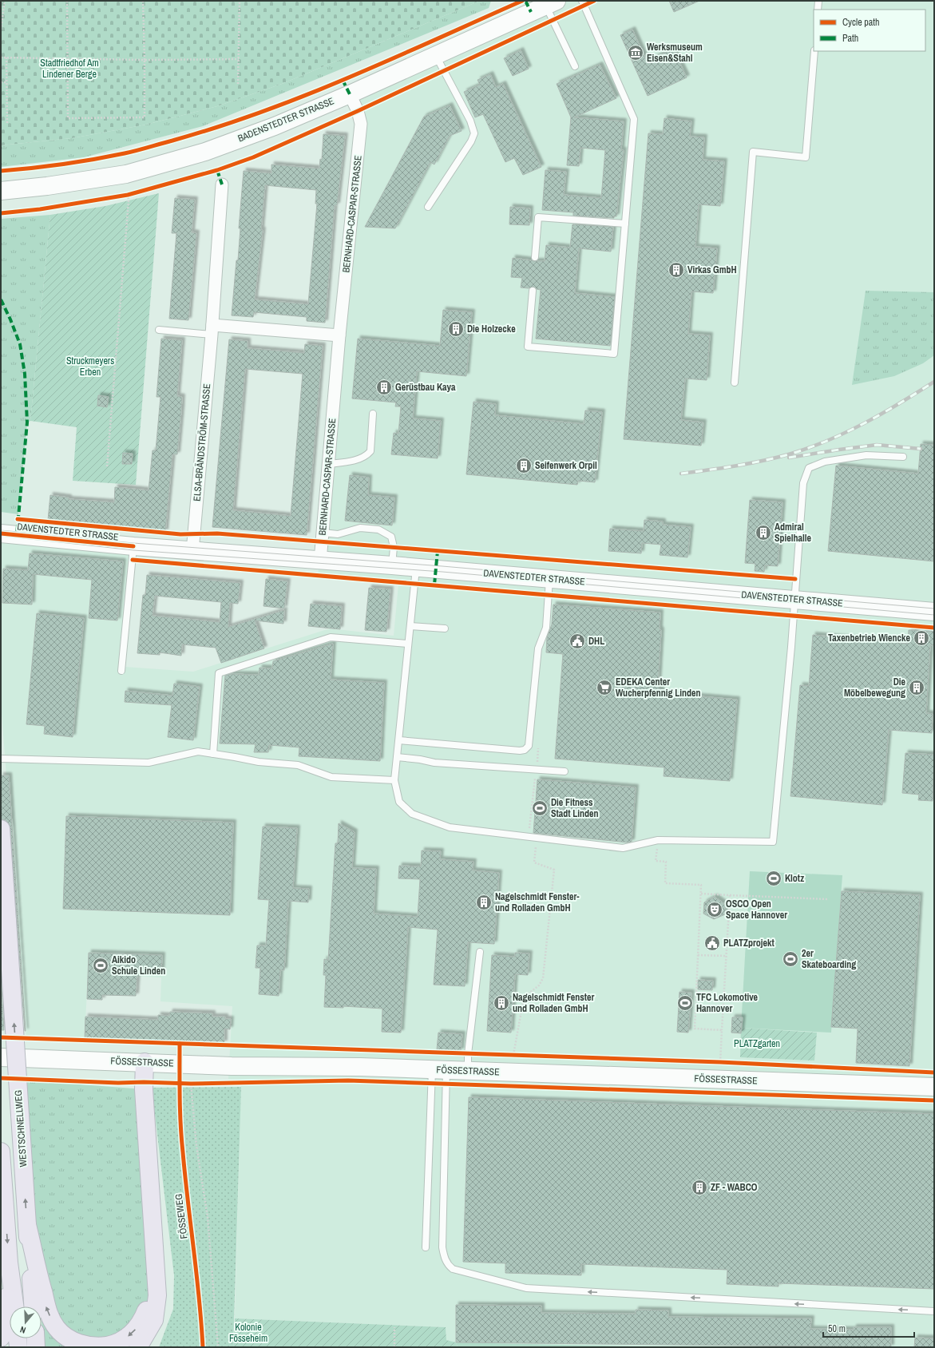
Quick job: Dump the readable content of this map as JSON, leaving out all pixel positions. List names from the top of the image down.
{
  "streets": {
    "highway": ["WESTSCHNELLWEG"],
    "street": [
      "BADENSTEDTER STRASSE",
      "BERNHARD-CASPAR-STRASSE",
      "ELSA-BRÄNDSTRÖM-STRASSE",
      "DAVENSTEDTER STRASSE",
      "FÖSSESTRASSE"
    ],
    "cycle path": ["FÖSSEWEG"]
  },
  "crossings": [
    ["BADENSTEDTER STRASSE", "BERNHARD-CASPAR-STRASSE"],
    ["BERNHARD-CASPAR-STRASSE", "DAVENSTEDTER STRASSE"],
    ["ELSA-BRÄNDSTRÖM-STRASSE", "DAVENSTEDTER STRASSE"]
  ],
  "parks": [
    "Stadtfriedhof Am Lindener Berge",
    "Struckmeyers Erben",
    "PLATZgarten",
    "Kolonie Fösseheim"
  ],
  "places": {
    "museum": ["Werksmuseum Eisen&Stahl"],
    "building": [
      "Virkas GmbH",
      "Die Holzecke",
      "Gerüstbau Kaya",
      "Seifenwerk Orpil",
      "Admiral Spielhalle",
      "Taxenbetrieb Wiencke",
      "Die Möbelbewegung",
      "Nagelschmidt Fenster- und Rolladen GmbH",
      "Nagelschmidt Fenster und Rolladen GmbH",
      "ZF - WABCO"
    ],
    "public building": ["DHL", "PLATZprojekt"],
    "supermarket": ["EDEKA Center Wucherpfennig Linden"],
    "sports": [
      "Die Fitness Stadt Linden",
      "Klotz",
      "2er Skateboarding",
      "Aikido Schule Linden",
      "TFC Lokomotive Hannover"
    ],
    "theatre": ["OSCO Open Space Hannover"]
  },
  "legend": ["Cycle path", "Path"],
  "scale_bar": "50 m",
  "north": "bottom"
}
